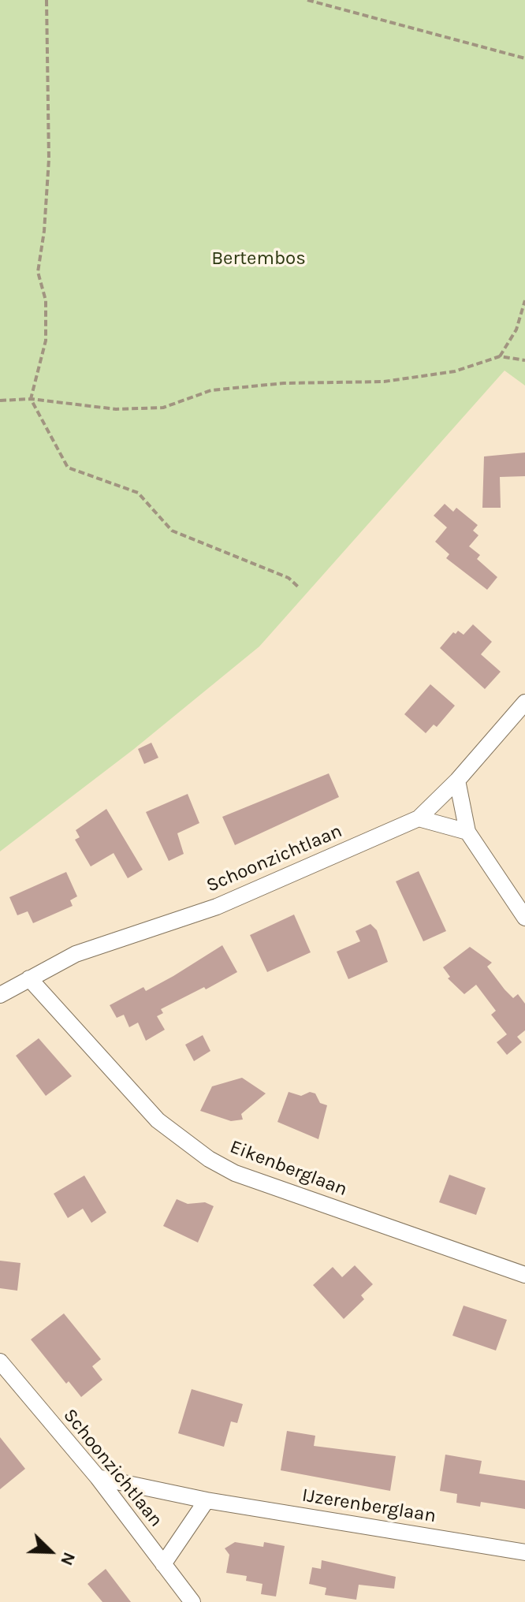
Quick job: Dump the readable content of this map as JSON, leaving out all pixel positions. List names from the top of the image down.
{
  "streets": {
    "street": ["Schoonzichtlaan", "Eikenberglaan", "IJzerenberglaan"]
  },
  "crossings": [
    ["Schoonzichtlaan", "Eikenberglaan"],
    ["Schoonzichtlaan", "IJzerenberglaan"]
  ],
  "parks": ["Bertembos"],
  "north": "bottom right"
}
